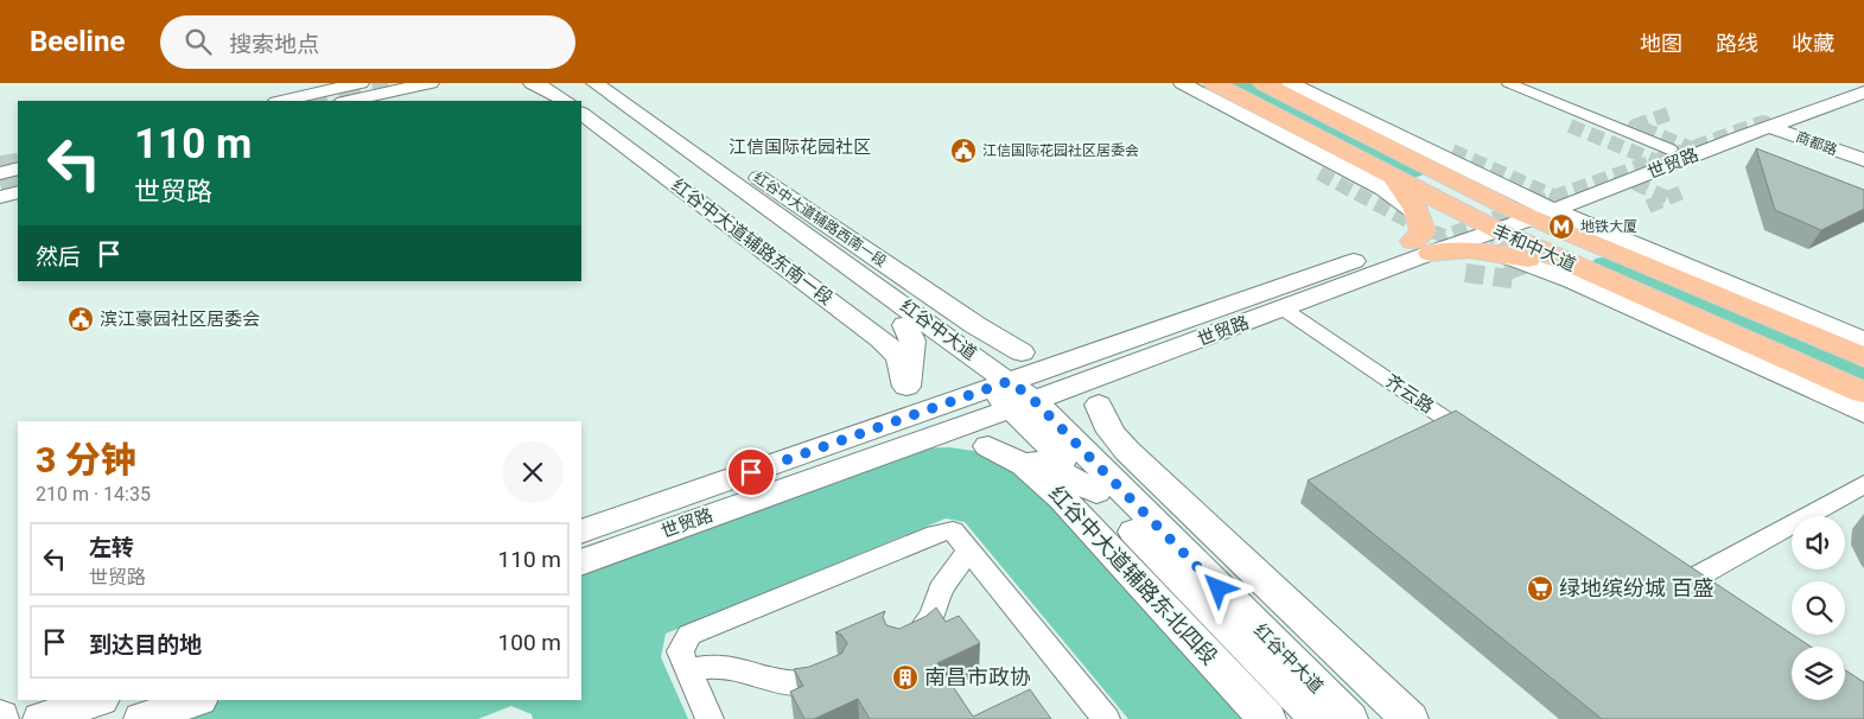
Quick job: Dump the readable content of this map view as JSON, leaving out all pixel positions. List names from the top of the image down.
{
  "streets": {
    "main road": [
      "商都路",
      "世贸路",
      "红谷中大道辅路西南一段",
      "红谷中大道辅路东南一段",
      "丰和中大道",
      "红谷中大道",
      "红谷中大道辅路东北四段"
    ],
    "street": ["齐云路"]
  },
  "crossings": [
    ["商都路", "世贸路"],
    ["世贸路", "丰和中大道"],
    ["世贸路", "红谷中大道"],
    ["世贸路", "齐云路"],
    ["红谷中大道辅路西南一段", "红谷中大道辅路东南一段"],
    ["红谷中大道辅路西南一段", "红谷中大道"],
    ["红谷中大道辅路东南一段", "红谷中大道"]
  ],
  "districts": ["江信国际花园社区"],
  "places": {
    "public building": ["江信国际花园社区居委会", "滨江豪园社区居委会"],
    "metro station": ["地铁大厦"],
    "supermarket": ["绿地缤纷城 百盛"],
    "building": ["南昌市政协"]
  },
  "page": {
    "header": "Beeline",
    "search": "搜索地点",
    "nav": ["地图", "路线", "收藏"],
    "turn": ["110 m", "世贸路"],
    "then": "然后",
    "heading": ["3 分钟", "210 m · 14:35"],
    "list": [
      {
        "name": "左转",
        "note": "世贸路",
        "value": "110 m"
      },
      {
        "name": "到达目的地",
        "value": "100 m"
      }
    ]
  }
}
